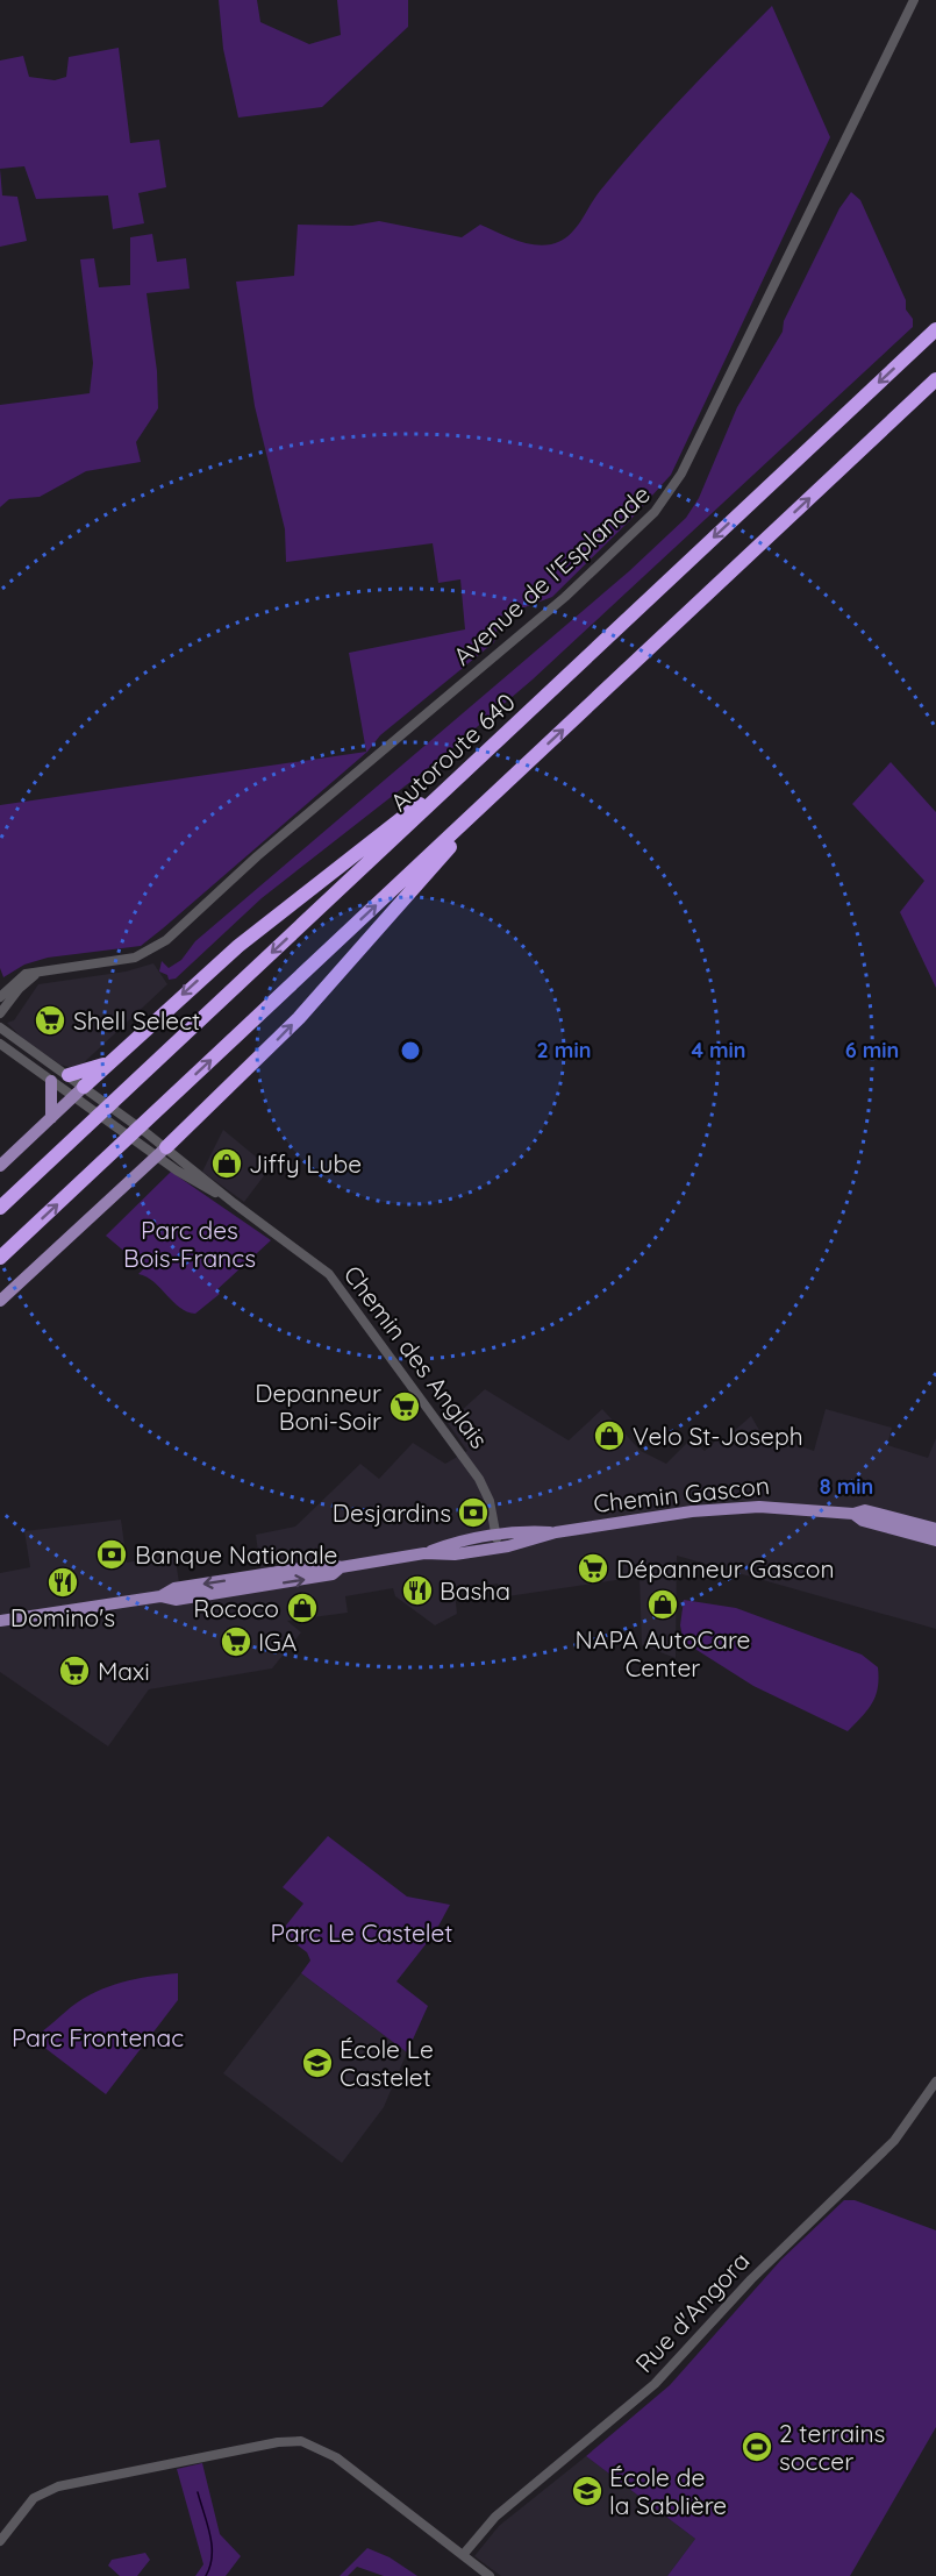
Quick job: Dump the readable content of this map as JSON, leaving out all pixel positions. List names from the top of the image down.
{
  "streets": {
    "highway": ["Autoroute 640"],
    "main road": ["Chemin Gascon"],
    "street": ["Avenue de l'Esplanade", "Chemin des Anglais", "Rue d'Angora"]
  },
  "crossings": [
    ["Chemin des Anglais", "Chemin Gascon"]
  ],
  "parks": ["Parc des Bois-Francs", "Parc Le Castelet", "Parc Frontenac"],
  "places": {
    "supermarket": [
      "Shell Select",
      "Depanneur Boni-Soir",
      "Dépanneur Gascon",
      "IGA",
      "Maxi"
    ],
    "shop": [
      "Jiffy Lube",
      "Velo St-Joseph",
      "NAPA AutoCare Center",
      "Rococo"
    ],
    "bank": ["Desjardins", "Banque Nationale"],
    "restaurant": ["Domino's", "Basha"],
    "school or university": ["École Le Castelet", "École de la Sablière"],
    "sports": ["2 terrains soccer"]
  },
  "rings": [
    "2 min",
    "4 min",
    "6 min",
    "8 min"
  ]
}
